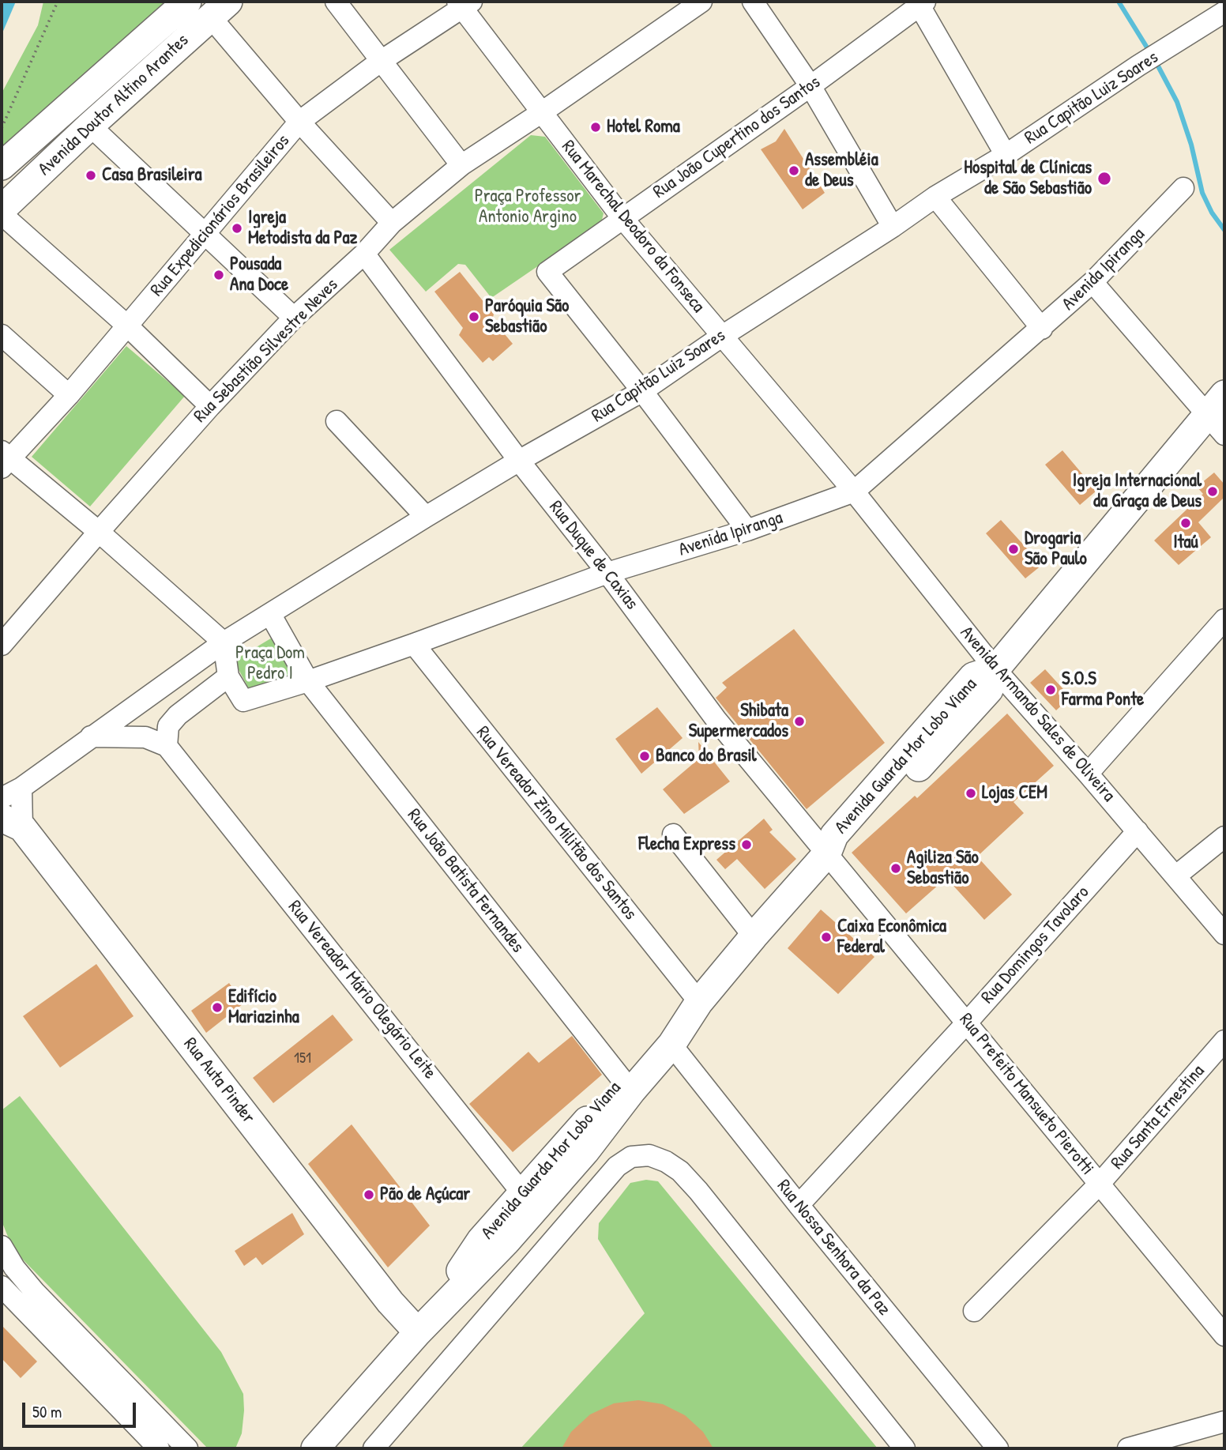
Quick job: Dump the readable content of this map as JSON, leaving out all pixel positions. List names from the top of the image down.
{
  "streets": {
    "main road": ["Avenida Doutor Altino Arantes", "Avenida Guarda Mor Lobo Viana", "Rua Auta Pinder"],
    "street": [
      "Rua Capitão Luiz Soares",
      "Rua João Cupertino dos Santos",
      "Rua Expedicionários Brasileiros",
      "Rua Marechal Deodoro da Fonseca",
      "Avenida Ipiranga",
      "Rua Sebastião Silvestre Neves",
      "Rua Duque de Caxias",
      "Avenida Armando Sales de Oliveira",
      "Rua Vereador Zino Militão dos Santos",
      "Rua João Batista Fernandes",
      "Rua Domingos Tavolaro",
      "Rua Vereador Mário Olegário Leite",
      "Rua Prefeito Mansueto Pierotti",
      "Rua Santa Ernestina",
      "Rua Nossa Senhora da Paz"
    ]
  },
  "crossings": [
    ["Rua Capitão Luiz Soares", "Rua João Cupertino dos Santos"],
    ["Rua Capitão Luiz Soares", "Rua Marechal Deodoro da Fonseca"],
    ["Rua Capitão Luiz Soares", "Avenida Ipiranga"],
    ["Rua Capitão Luiz Soares", "Rua Duque de Caxias"],
    ["Rua Capitão Luiz Soares", "Rua João Batista Fernandes"],
    ["Rua João Cupertino dos Santos", "Rua Marechal Deodoro da Fonseca"],
    ["Rua Expedicionários Brasileiros", "Rua Marechal Deodoro da Fonseca"],
    ["Rua Marechal Deodoro da Fonseca", "Avenida Ipiranga"],
    ["Rua Marechal Deodoro da Fonseca", "Rua Sebastião Silvestre Neves"],
    ["Rua Marechal Deodoro da Fonseca", "Avenida Armando Sales de Oliveira"],
    ["Avenida Ipiranga", "Rua Duque de Caxias"],
    ["Avenida Ipiranga", "Avenida Armando Sales de Oliveira"],
    ["Avenida Ipiranga", "Rua Vereador Zino Militão dos Santos"],
    ["Avenida Ipiranga", "Rua João Batista Fernandes"],
    ["Rua Sebastião Silvestre Neves", "Rua Duque de Caxias"],
    ["Rua Duque de Caxias", "Avenida Guarda Mor Lobo Viana"],
    ["Rua Duque de Caxias", "Rua Prefeito Mansueto Pierotti"],
    ["Avenida Armando Sales de Oliveira", "Avenida Guarda Mor Lobo Viana"],
    ["Avenida Armando Sales de Oliveira", "Rua Domingos Tavolaro"],
    ["Avenida Guarda Mor Lobo Viana", "Rua Vereador Zino Militão dos Santos"],
    ["Avenida Guarda Mor Lobo Viana", "Rua João Batista Fernandes"],
    ["Avenida Guarda Mor Lobo Viana", "Rua Vereador Mário Olegário Leite"],
    ["Avenida Guarda Mor Lobo Viana", "Rua Auta Pinder"],
    ["Avenida Guarda Mor Lobo Viana", "Rua Prefeito Mansueto Pierotti"],
    ["Avenida Guarda Mor Lobo Viana", "Rua Nossa Senhora da Paz"],
    ["Rua Domingos Tavolaro", "Rua Prefeito Mansueto Pierotti"],
    ["Rua Domingos Tavolaro", "Rua Nossa Senhora da Paz"],
    ["Rua Prefeito Mansueto Pierotti", "Rua Santa Ernestina"]
  ],
  "parks": ["Praça Professor Antonio Argino", "Praça Dom Pedro I"],
  "places": [
    "Hotel Roma",
    "Assembléia de Deus",
    "Casa Brasileira",
    "Hospital de Clínicas de São Sebastião",
    "Igreja Metodista da Paz",
    "Pousada Ana Doce",
    "Paróquia São Sebastião",
    "Igreja Internacional da Graça de Deus",
    "Itaú",
    "Drogaria São Paulo",
    "S.O.S Farma Ponte",
    "Shibata Supermercados",
    "Banco do Brasil",
    "Lojas CEM",
    "Flecha Express",
    "Agiliza São Sebastião",
    "Caixa Econômica Federal",
    "Edifício Mariazinha",
    "Pão de Açúcar"
  ],
  "house_numbers": ["151"],
  "scale_bar": "50 m"
}
